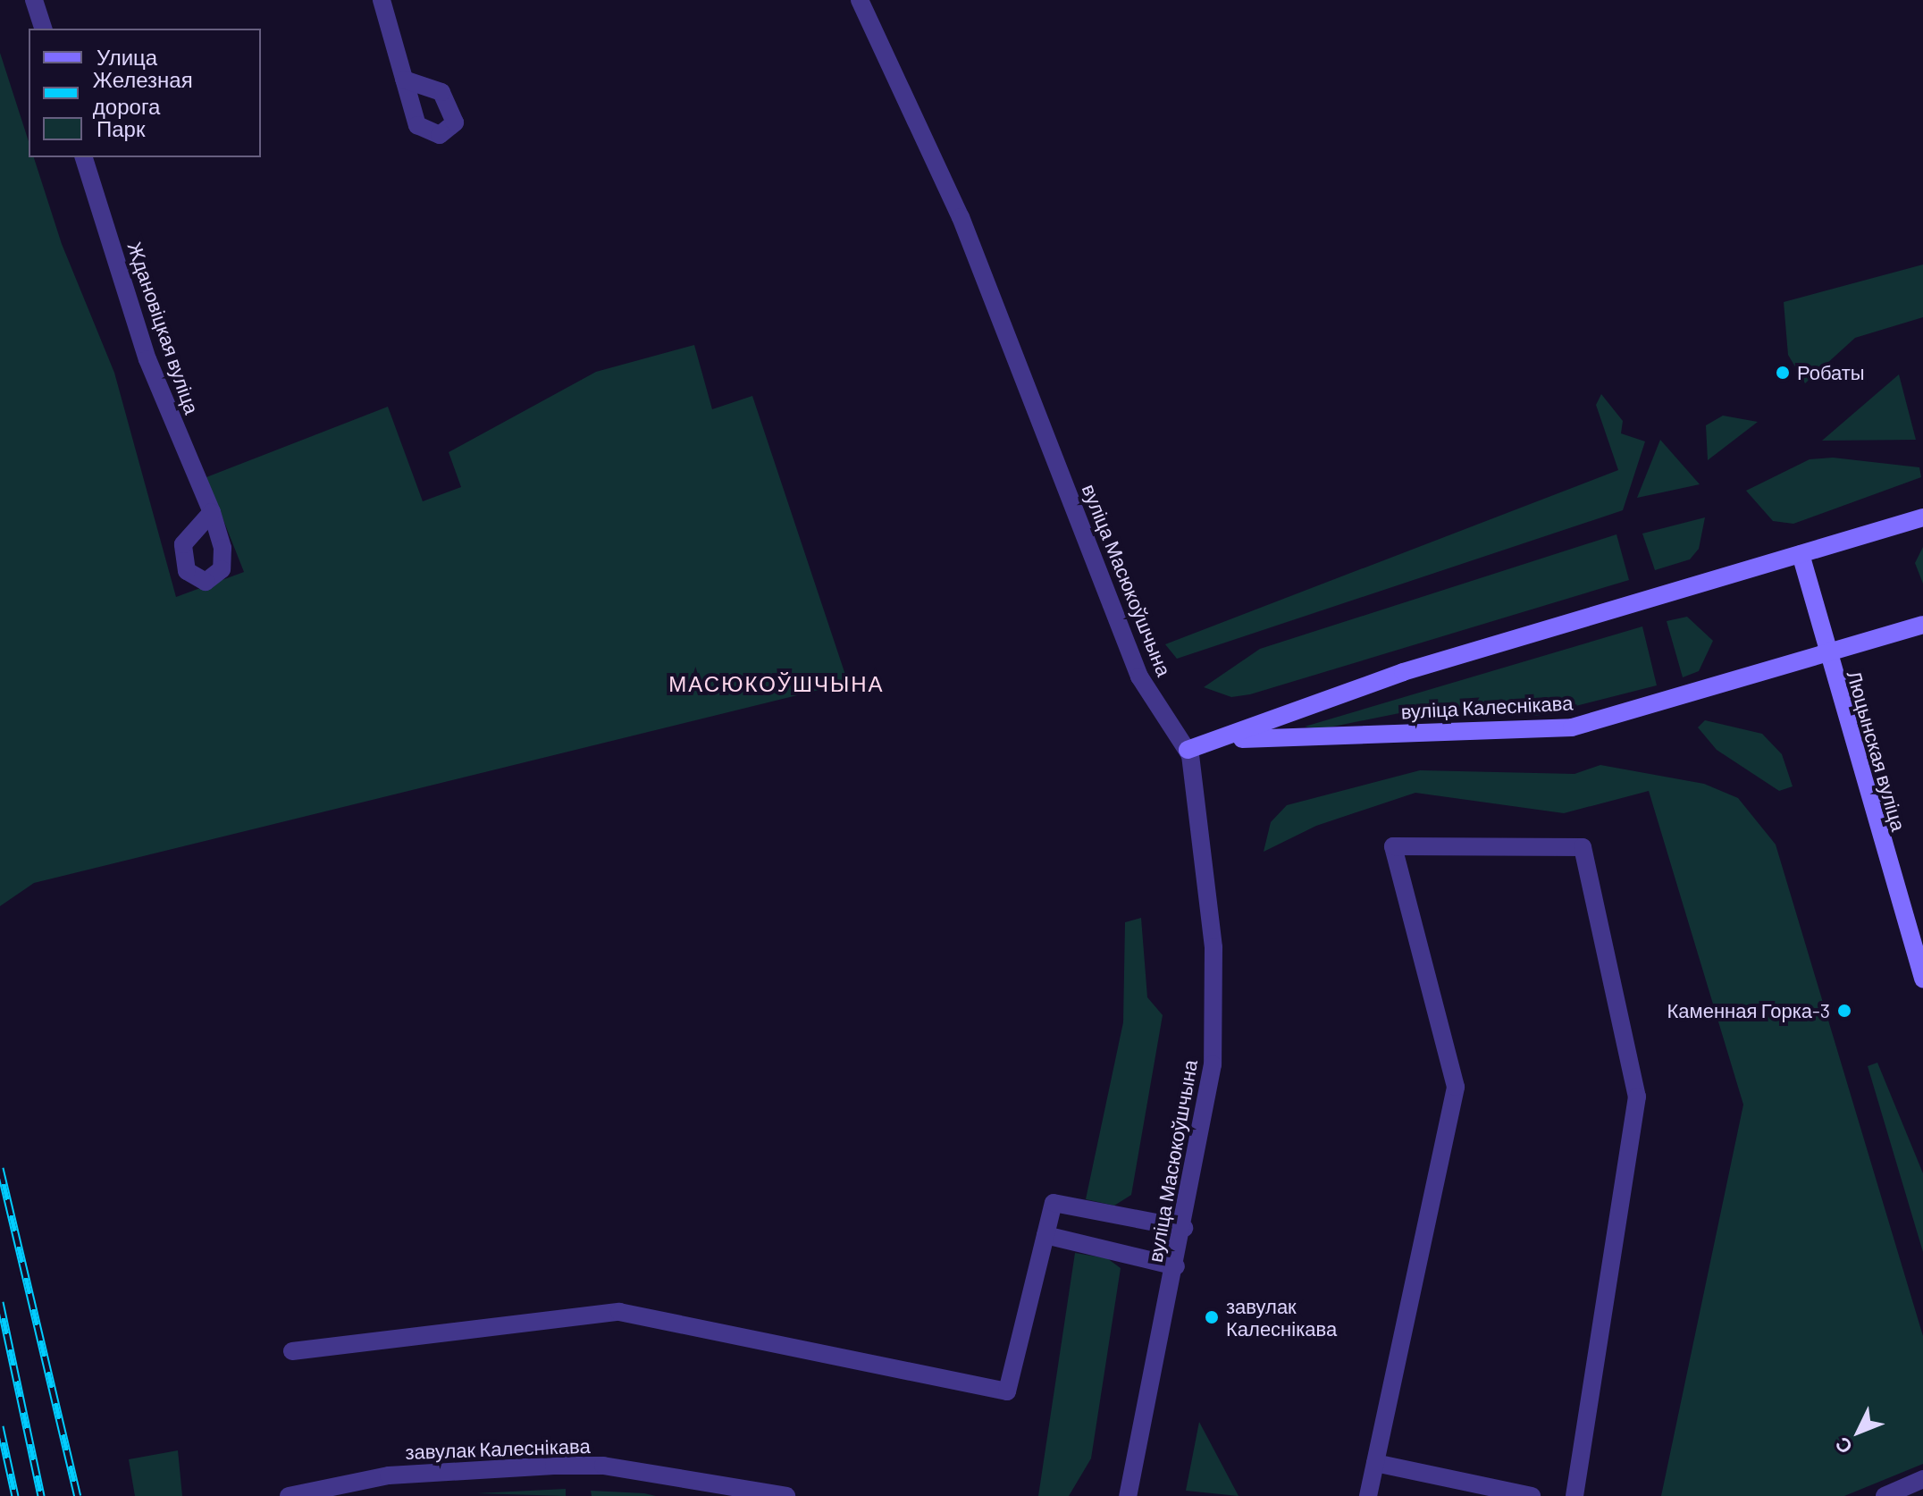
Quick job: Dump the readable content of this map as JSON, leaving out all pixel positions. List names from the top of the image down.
{
  "streets": {
    "street": [
      "Ждановіцкая вуліца",
      "вуліца Масюкоўшчына",
      "вуліца Калеснікава",
      "Люцынская вуліца",
      "завулак Калеснікава"
    ]
  },
  "crossings": [
    ["вуліца Масюкоўшчына", "вуліца Калеснікава"],
    ["вуліца Калеснікава", "Люцынская вуліца"]
  ],
  "districts": ["МАСЮКОЎШЧЫНА"],
  "places": ["Робаты", "Каменная Горка-3", "завулак Калеснікава"],
  "legend": ["Улица", "Железная дорога", "Парк"],
  "north": "bottom left"
}
